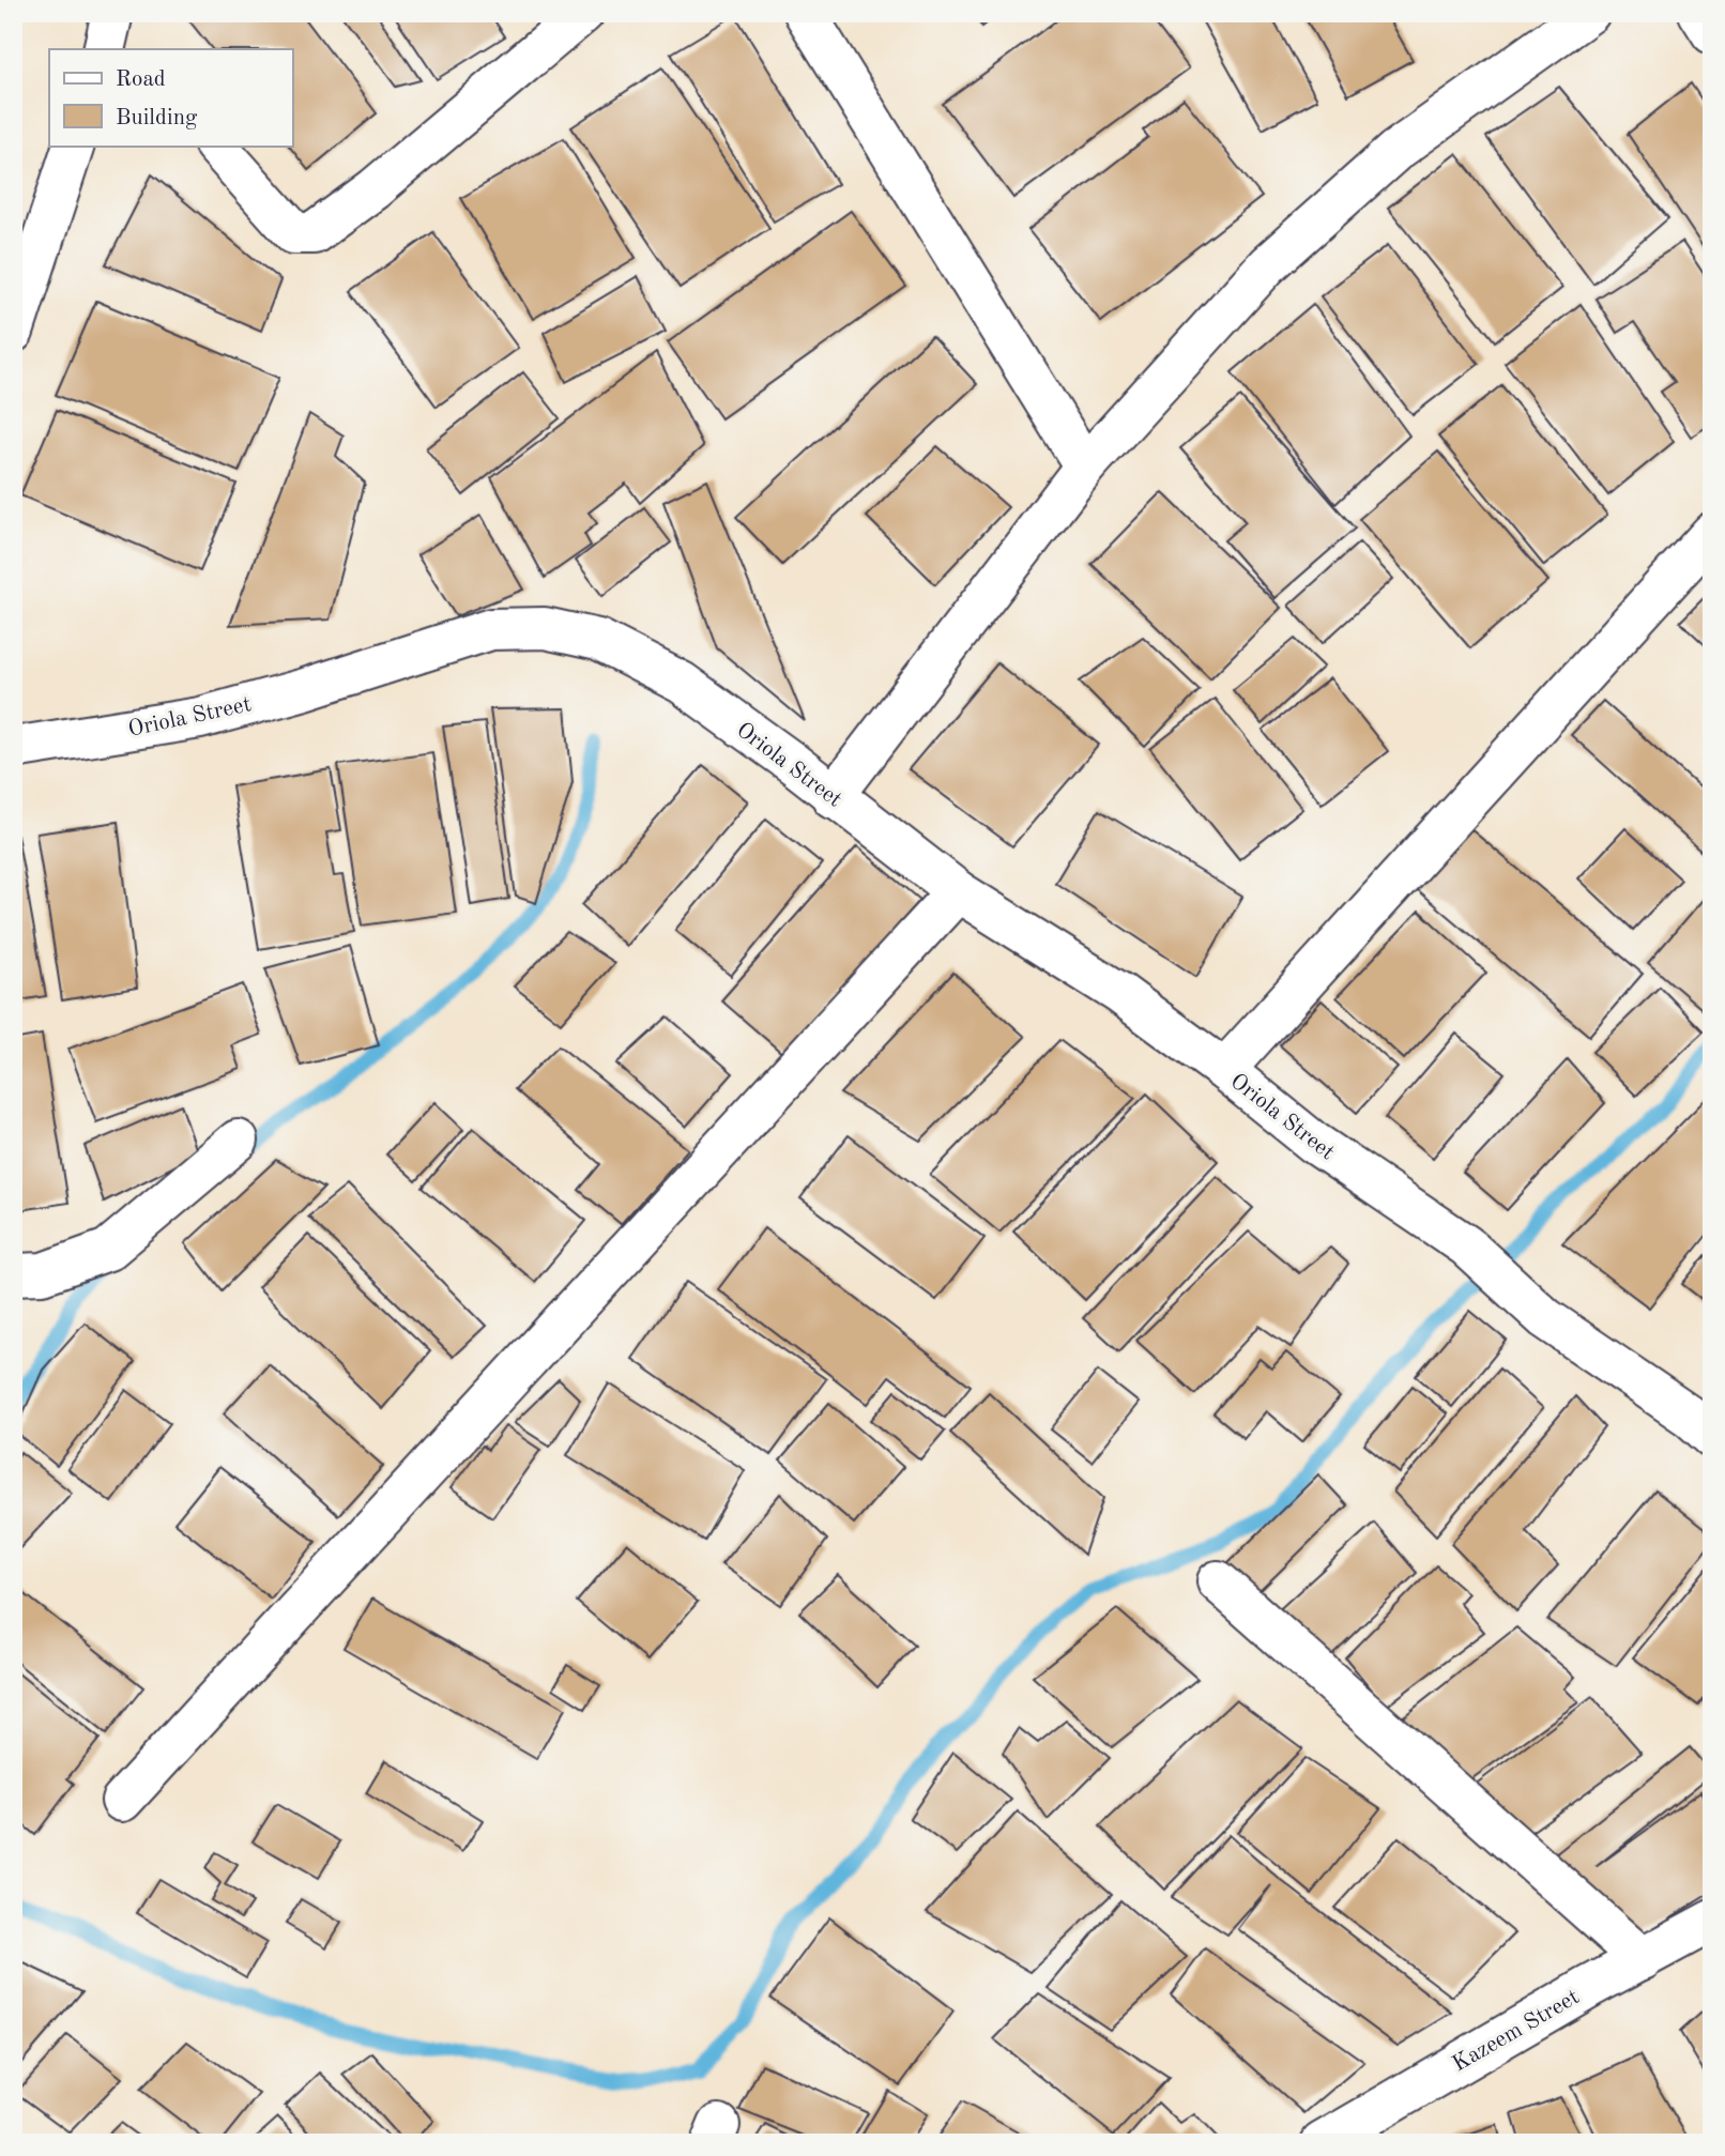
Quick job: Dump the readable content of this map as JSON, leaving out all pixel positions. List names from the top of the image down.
{
  "streets": {
    "street": ["Oriola Street", "Kazeem Street"]
  },
  "legend": ["Road", "Building"]
}
